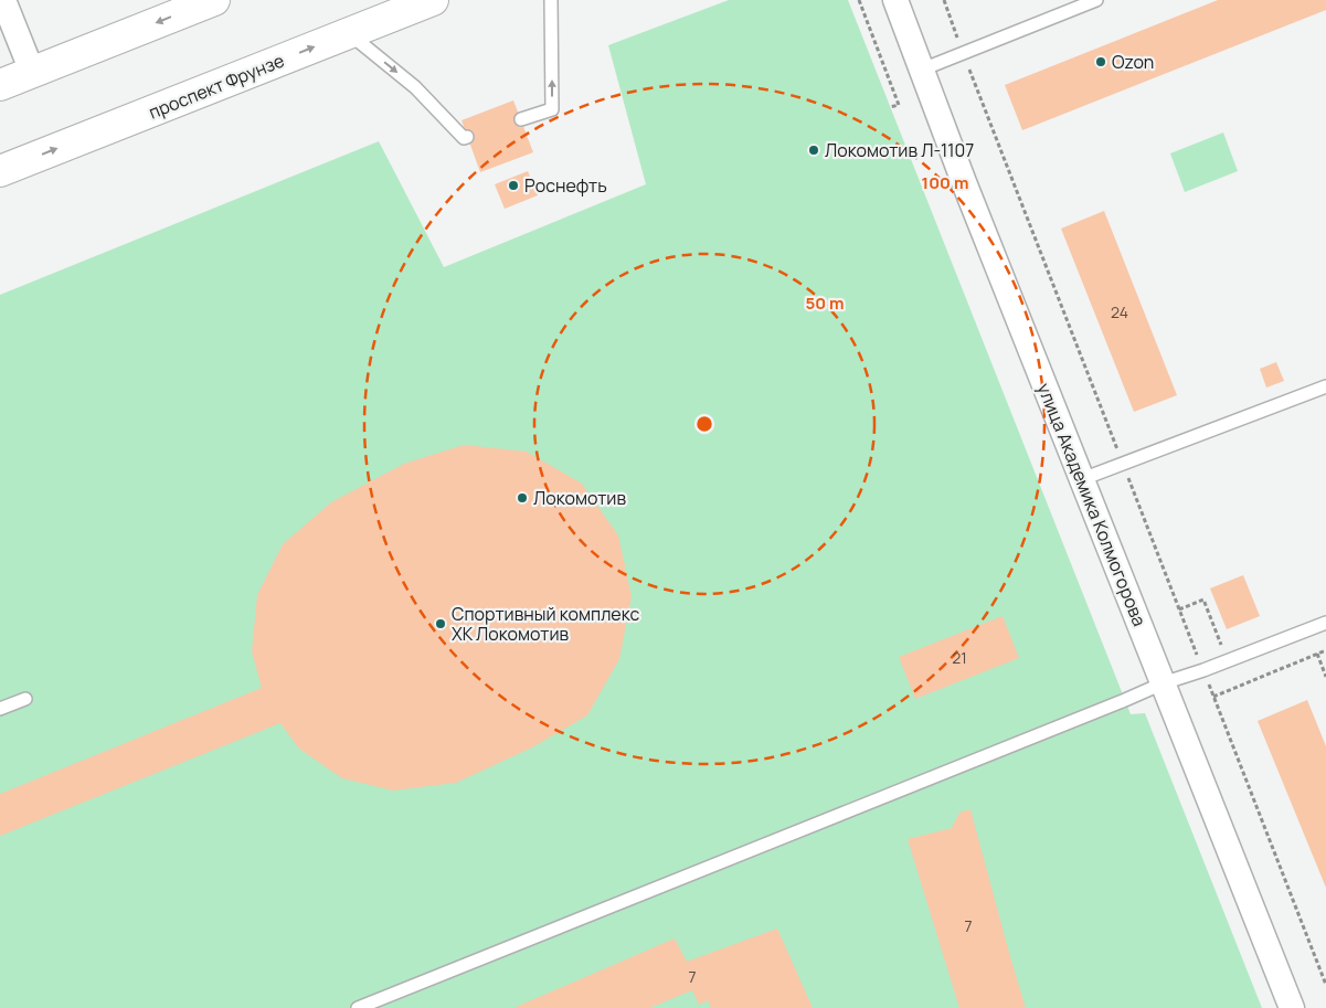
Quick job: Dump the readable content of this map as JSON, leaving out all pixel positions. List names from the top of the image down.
{
  "streets": {
    "main road": ["проспект Фрунзе"],
    "street": ["улица Академика Колмогорова"]
  },
  "places": [
    "Ozon",
    "Локомотив Л-1107",
    "Роснефть",
    "Локомотив",
    "Спортивный комплекс ХК Локомотив"
  ],
  "house_numbers": [
    "24",
    "21",
    "7",
    "7"
  ],
  "rings": ["100 m", "50 m"]
}
